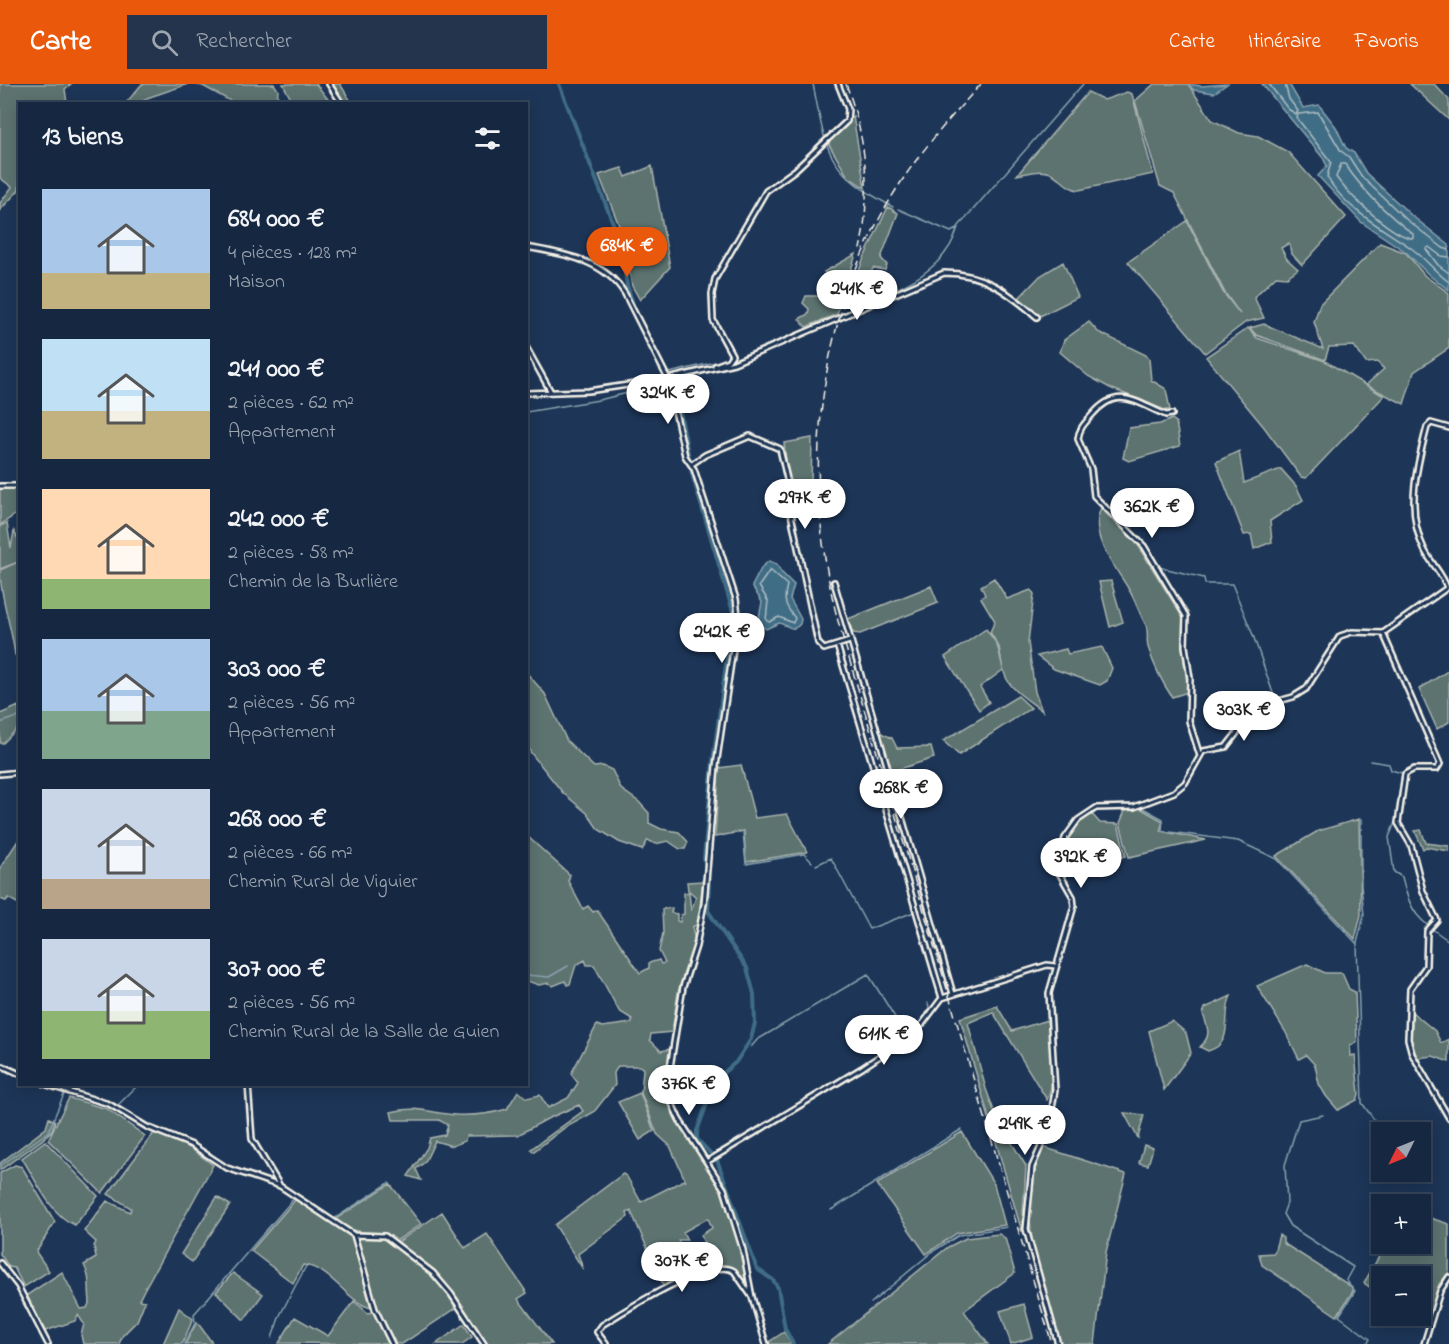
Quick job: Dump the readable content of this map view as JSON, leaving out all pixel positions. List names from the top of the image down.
{
  "north": "bottom left",
  "page": {
    "header": "Carte",
    "search": "Rechercher",
    "nav": ["Carte", "Itinéraire", "Favoris"],
    "heading": "13 biens",
    "list": [
      {
        "name": "684 000 €",
        "note": "4 pièces · 128 m² · Maison"
      },
      {
        "name": "241 000 €",
        "note": "2 pièces · 62 m² · Appartement"
      },
      {
        "name": "242 000 €",
        "note": "2 pièces · 58 m² · Chemin de la Burlière"
      },
      {
        "name": "303 000 €",
        "note": "2 pièces · 56 m² · Appartement"
      },
      {
        "name": "268 000 €",
        "note": "2 pièces · 66 m² · Chemin Rural de Viguier"
      },
      {
        "name": "307 000 €",
        "note": "2 pièces · 56 m² · Chemin Rural de la Salle de Guien"
      }
    ],
    "price": [
      "684K €",
      "241K €",
      "324K €",
      "297K €",
      "362K €",
      "242K €",
      "303K €",
      "268K €",
      "392K €",
      "611K €",
      "376K €",
      "249K €",
      "307K €"
    ],
    "map_buttons": ["+", "−"]
  }
}
